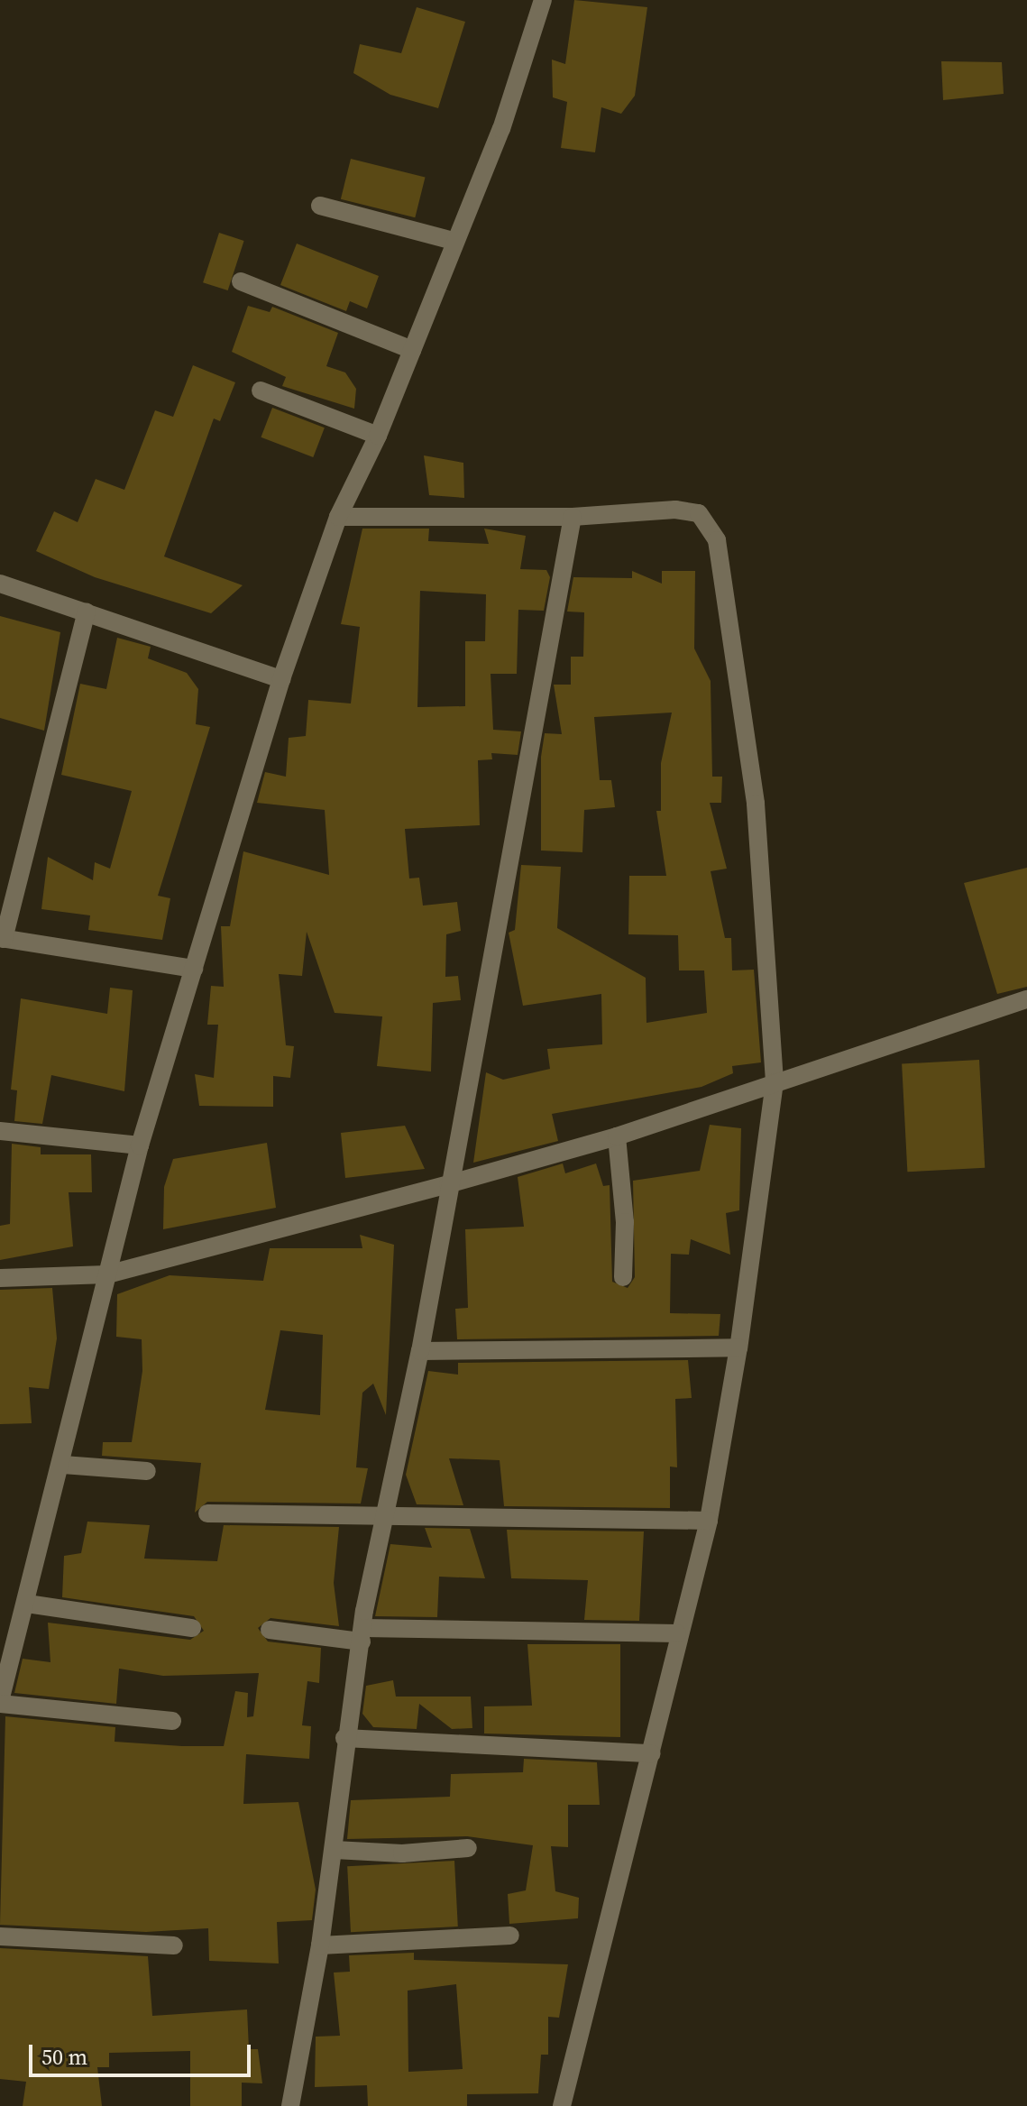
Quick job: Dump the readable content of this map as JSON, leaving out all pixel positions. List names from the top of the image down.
{
  "scale_bar": "50 m"
}
